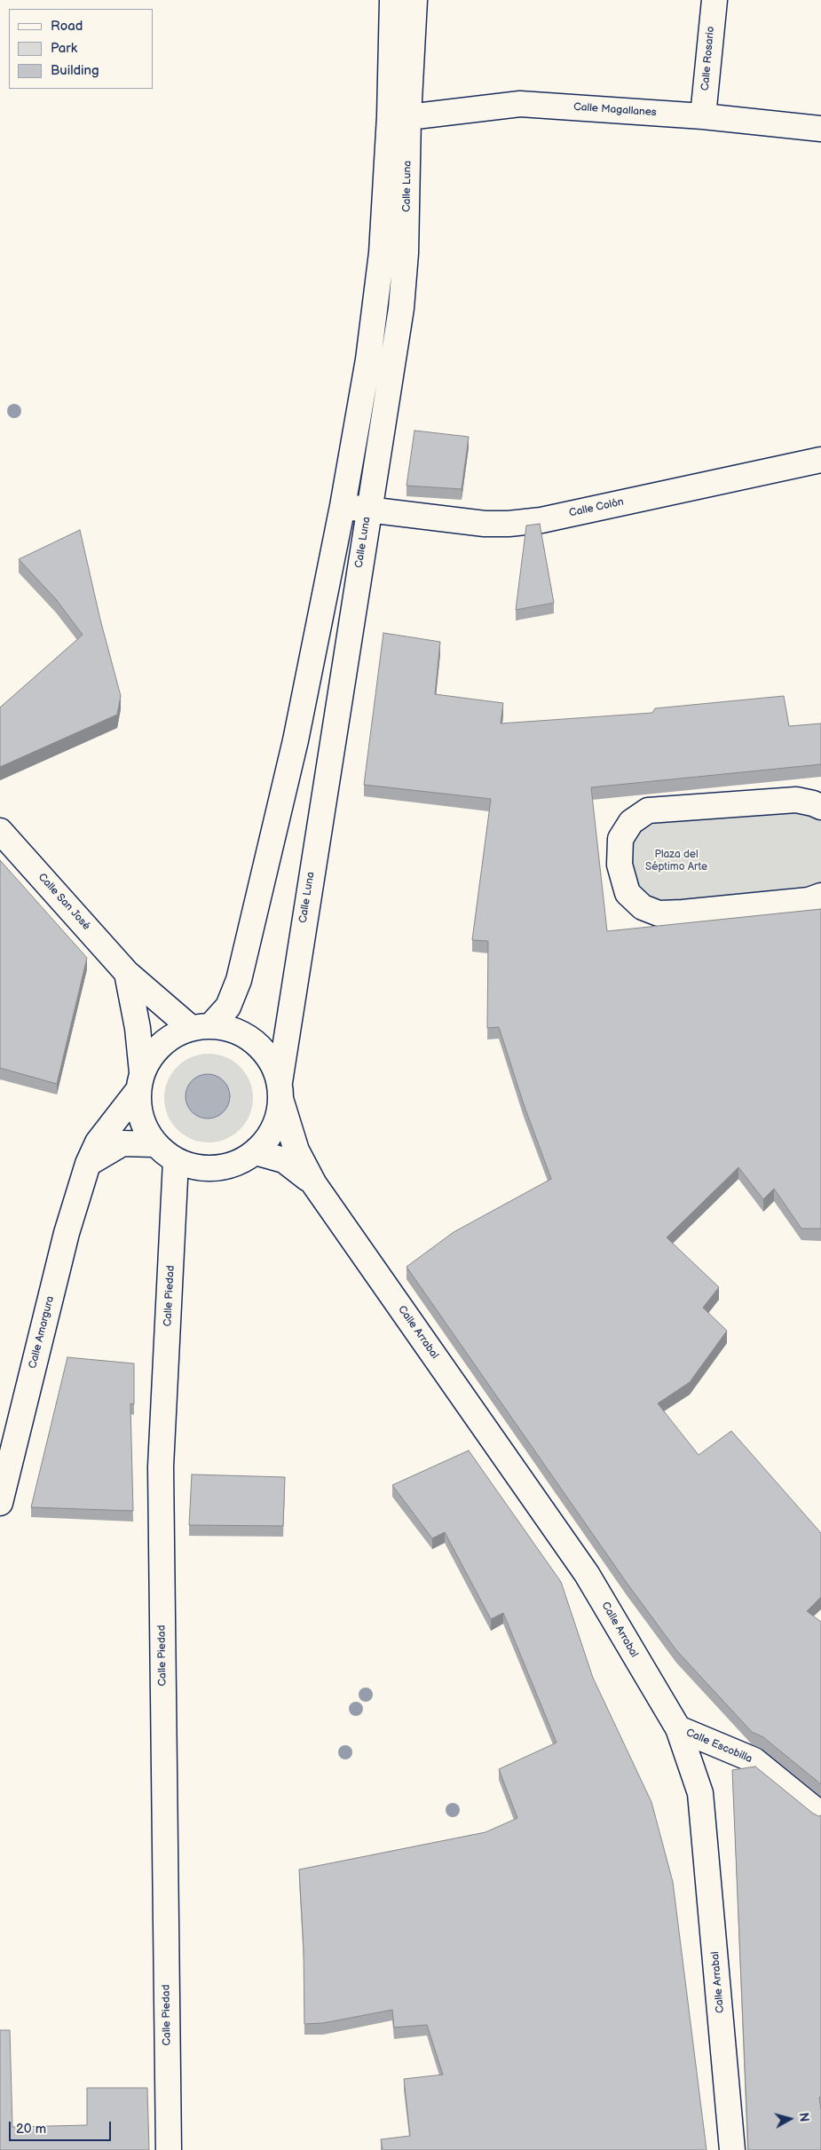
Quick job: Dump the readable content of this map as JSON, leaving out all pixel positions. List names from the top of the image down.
{
  "streets": {
    "street": [
      "Calle Rosario",
      "Calle Magallanes",
      "Calle Luna",
      "Calle Colón",
      "Calle San José",
      "Calle Piedad",
      "Calle Amargura",
      "Calle Arrabal",
      "Calle Escobilla"
    ]
  },
  "crossings": [
    ["Calle Rosario", "Calle Magallanes"],
    ["Calle Magallanes", "Calle Luna"],
    ["Calle Luna", "Calle Colón"],
    ["Calle Luna", "Calle San José"],
    ["Calle Luna", "Calle Piedad"],
    ["Calle Luna", "Calle Amargura"],
    ["Calle Luna", "Calle Arrabal"],
    ["Calle San José", "Calle Piedad"],
    ["Calle San José", "Calle Amargura"],
    ["Calle San José", "Calle Arrabal"],
    ["Calle Piedad", "Calle Amargura"],
    ["Calle Piedad", "Calle Arrabal"],
    ["Calle Amargura", "Calle Arrabal"],
    ["Calle Arrabal", "Calle Escobilla"]
  ],
  "parks": ["Plaza del Séptimo Arte"],
  "legend": ["Road", "Park", "Building"],
  "scale_bar": "20 m",
  "north": "right"
}
